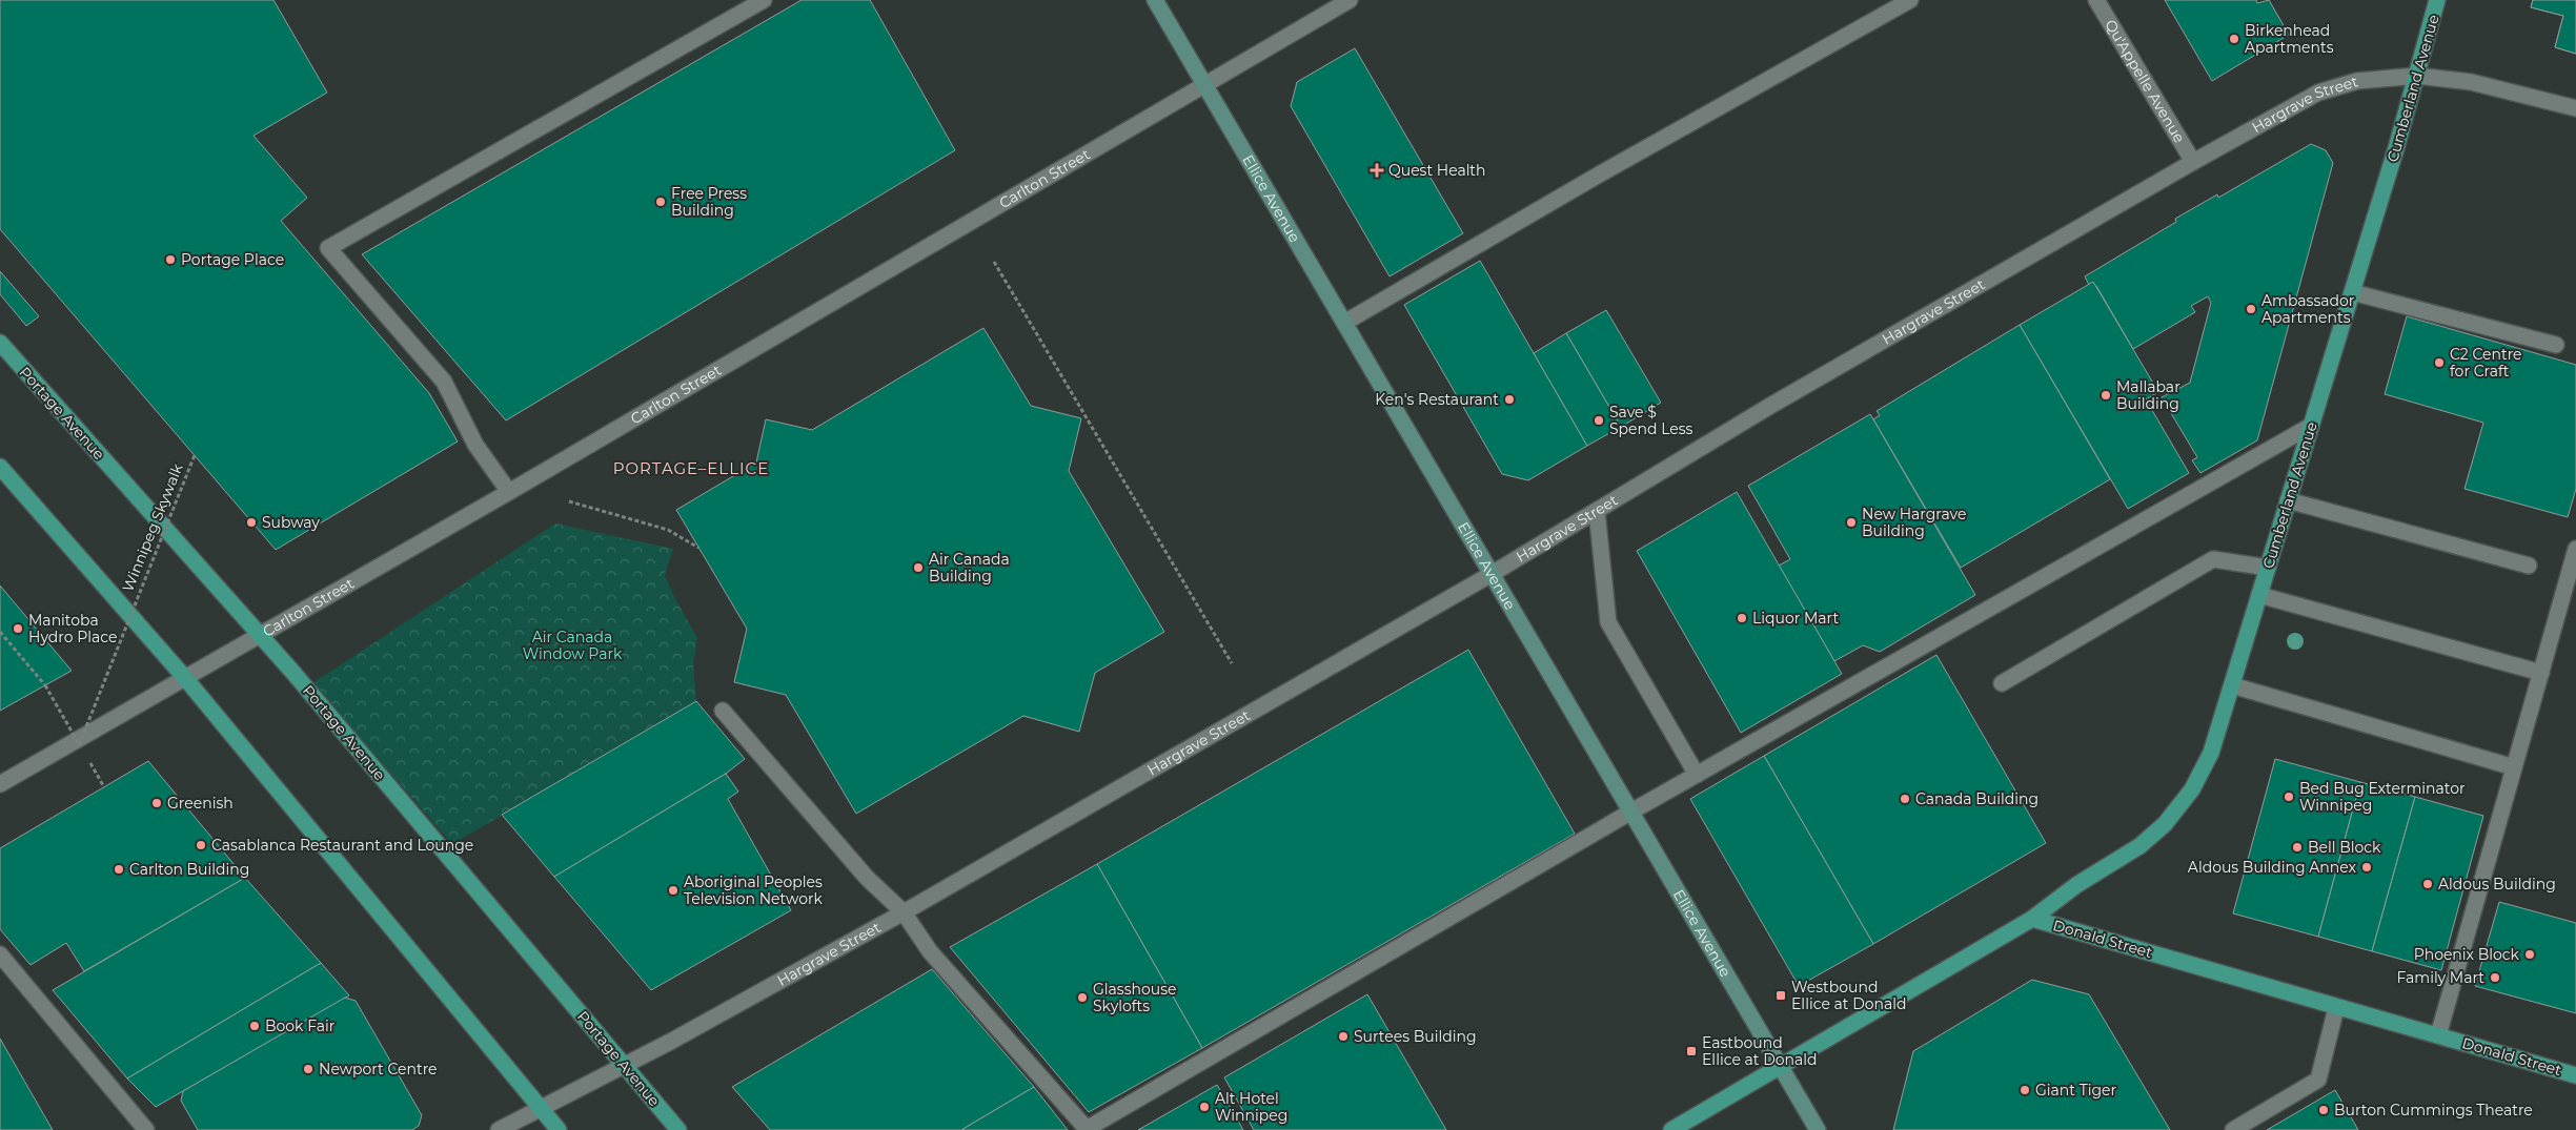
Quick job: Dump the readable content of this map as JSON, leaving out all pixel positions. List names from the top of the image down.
{
  "streets": {
    "main road": [
      "Cumberland Avenue",
      "Ellice Avenue",
      "Portage Avenue",
      "Donald Street"
    ],
    "street": ["Qu'Appelle Avenue", "Hargrave Street", "Carlton Street"],
    "path": ["Winnipeg Skywalk"]
  },
  "crossings": [
    ["Qu'Appelle Avenue", "Hargrave Street"],
    ["Cumberland Avenue", "Hargrave Street"],
    ["Cumberland Avenue", "Donald Street"],
    ["Hargrave Street", "Ellice Avenue"],
    ["Hargrave Street", "Portage Avenue"],
    ["Carlton Street", "Ellice Avenue"],
    ["Carlton Street", "Portage Avenue"]
  ],
  "districts": ["PORTAGE–ELLICE"],
  "parks": ["Air Canada Window Park"],
  "places": {
    "other": [
      "Birkenhead Apartments",
      "Free Press Building",
      "Portage Place",
      "Ambassador Apartments",
      "C2 Centre for Craft",
      "Mallabar Building",
      "Ken's Restaurant",
      "Save $ Spend Less",
      "Subway",
      "New Hargrave Building",
      "Air Canada Building",
      "Liquor Mart",
      "Manitoba Hydro Place",
      "Bed Bug Exterminator Winnipeg",
      "Canada Building",
      "Greenish",
      "Casablanca Restaurant and Lounge",
      "Bell Block",
      "Aldous Building Annex",
      "Carlton Building",
      "Aldous Building",
      "Aboriginal Peoples Television Network",
      "Phoenix Block",
      "Family Mart",
      "Glasshouse Skylofts",
      "Book Fair",
      "Surtees Building",
      "Newport Centre",
      "Giant Tiger",
      "Alt Hotel Winnipeg",
      "Burton Cummings Theatre"
    ],
    "health": ["Quest Health"],
    "transit": ["Westbound Ellice at Donald", "Eastbound Ellice at Donald"]
  }
}
